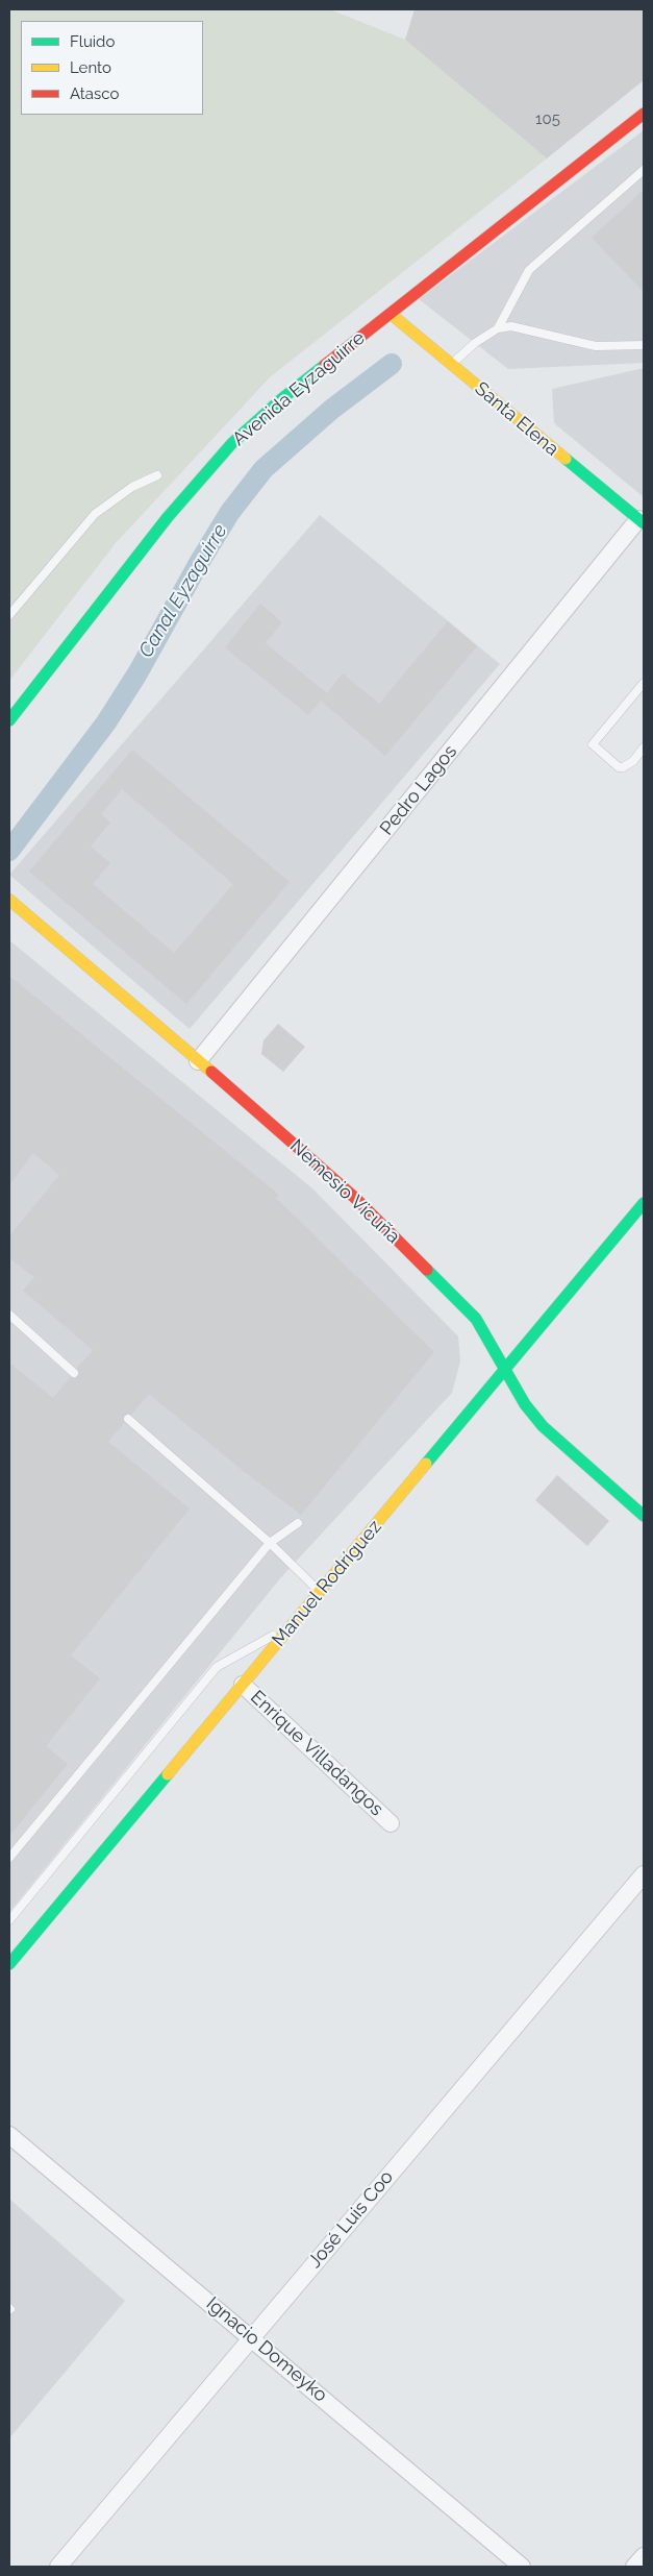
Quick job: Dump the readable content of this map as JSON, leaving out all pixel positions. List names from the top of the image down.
{
  "streets": {
    "street": [
      "Avenida Eyzaguirre",
      "Santa Elena",
      "Pedro Lagos",
      "Nemesio Vicuña",
      "Manuel Rodríguez",
      "Enrique Villadangos",
      "José Luis Coo",
      "Ignacio Domeyko"
    ]
  },
  "crossings": [
    ["Avenida Eyzaguirre", "Santa Elena"],
    ["Santa Elena", "Pedro Lagos"],
    ["Pedro Lagos", "Nemesio Vicuña"],
    ["Nemesio Vicuña", "Manuel Rodríguez"],
    ["Manuel Rodríguez", "Enrique Villadangos"],
    ["José Luis Coo", "Ignacio Domeyko"]
  ],
  "water": ["Canal Eyzaguirre"],
  "house_numbers": ["105"],
  "legend": ["Fluido", "Lento", "Atasco"]
}
